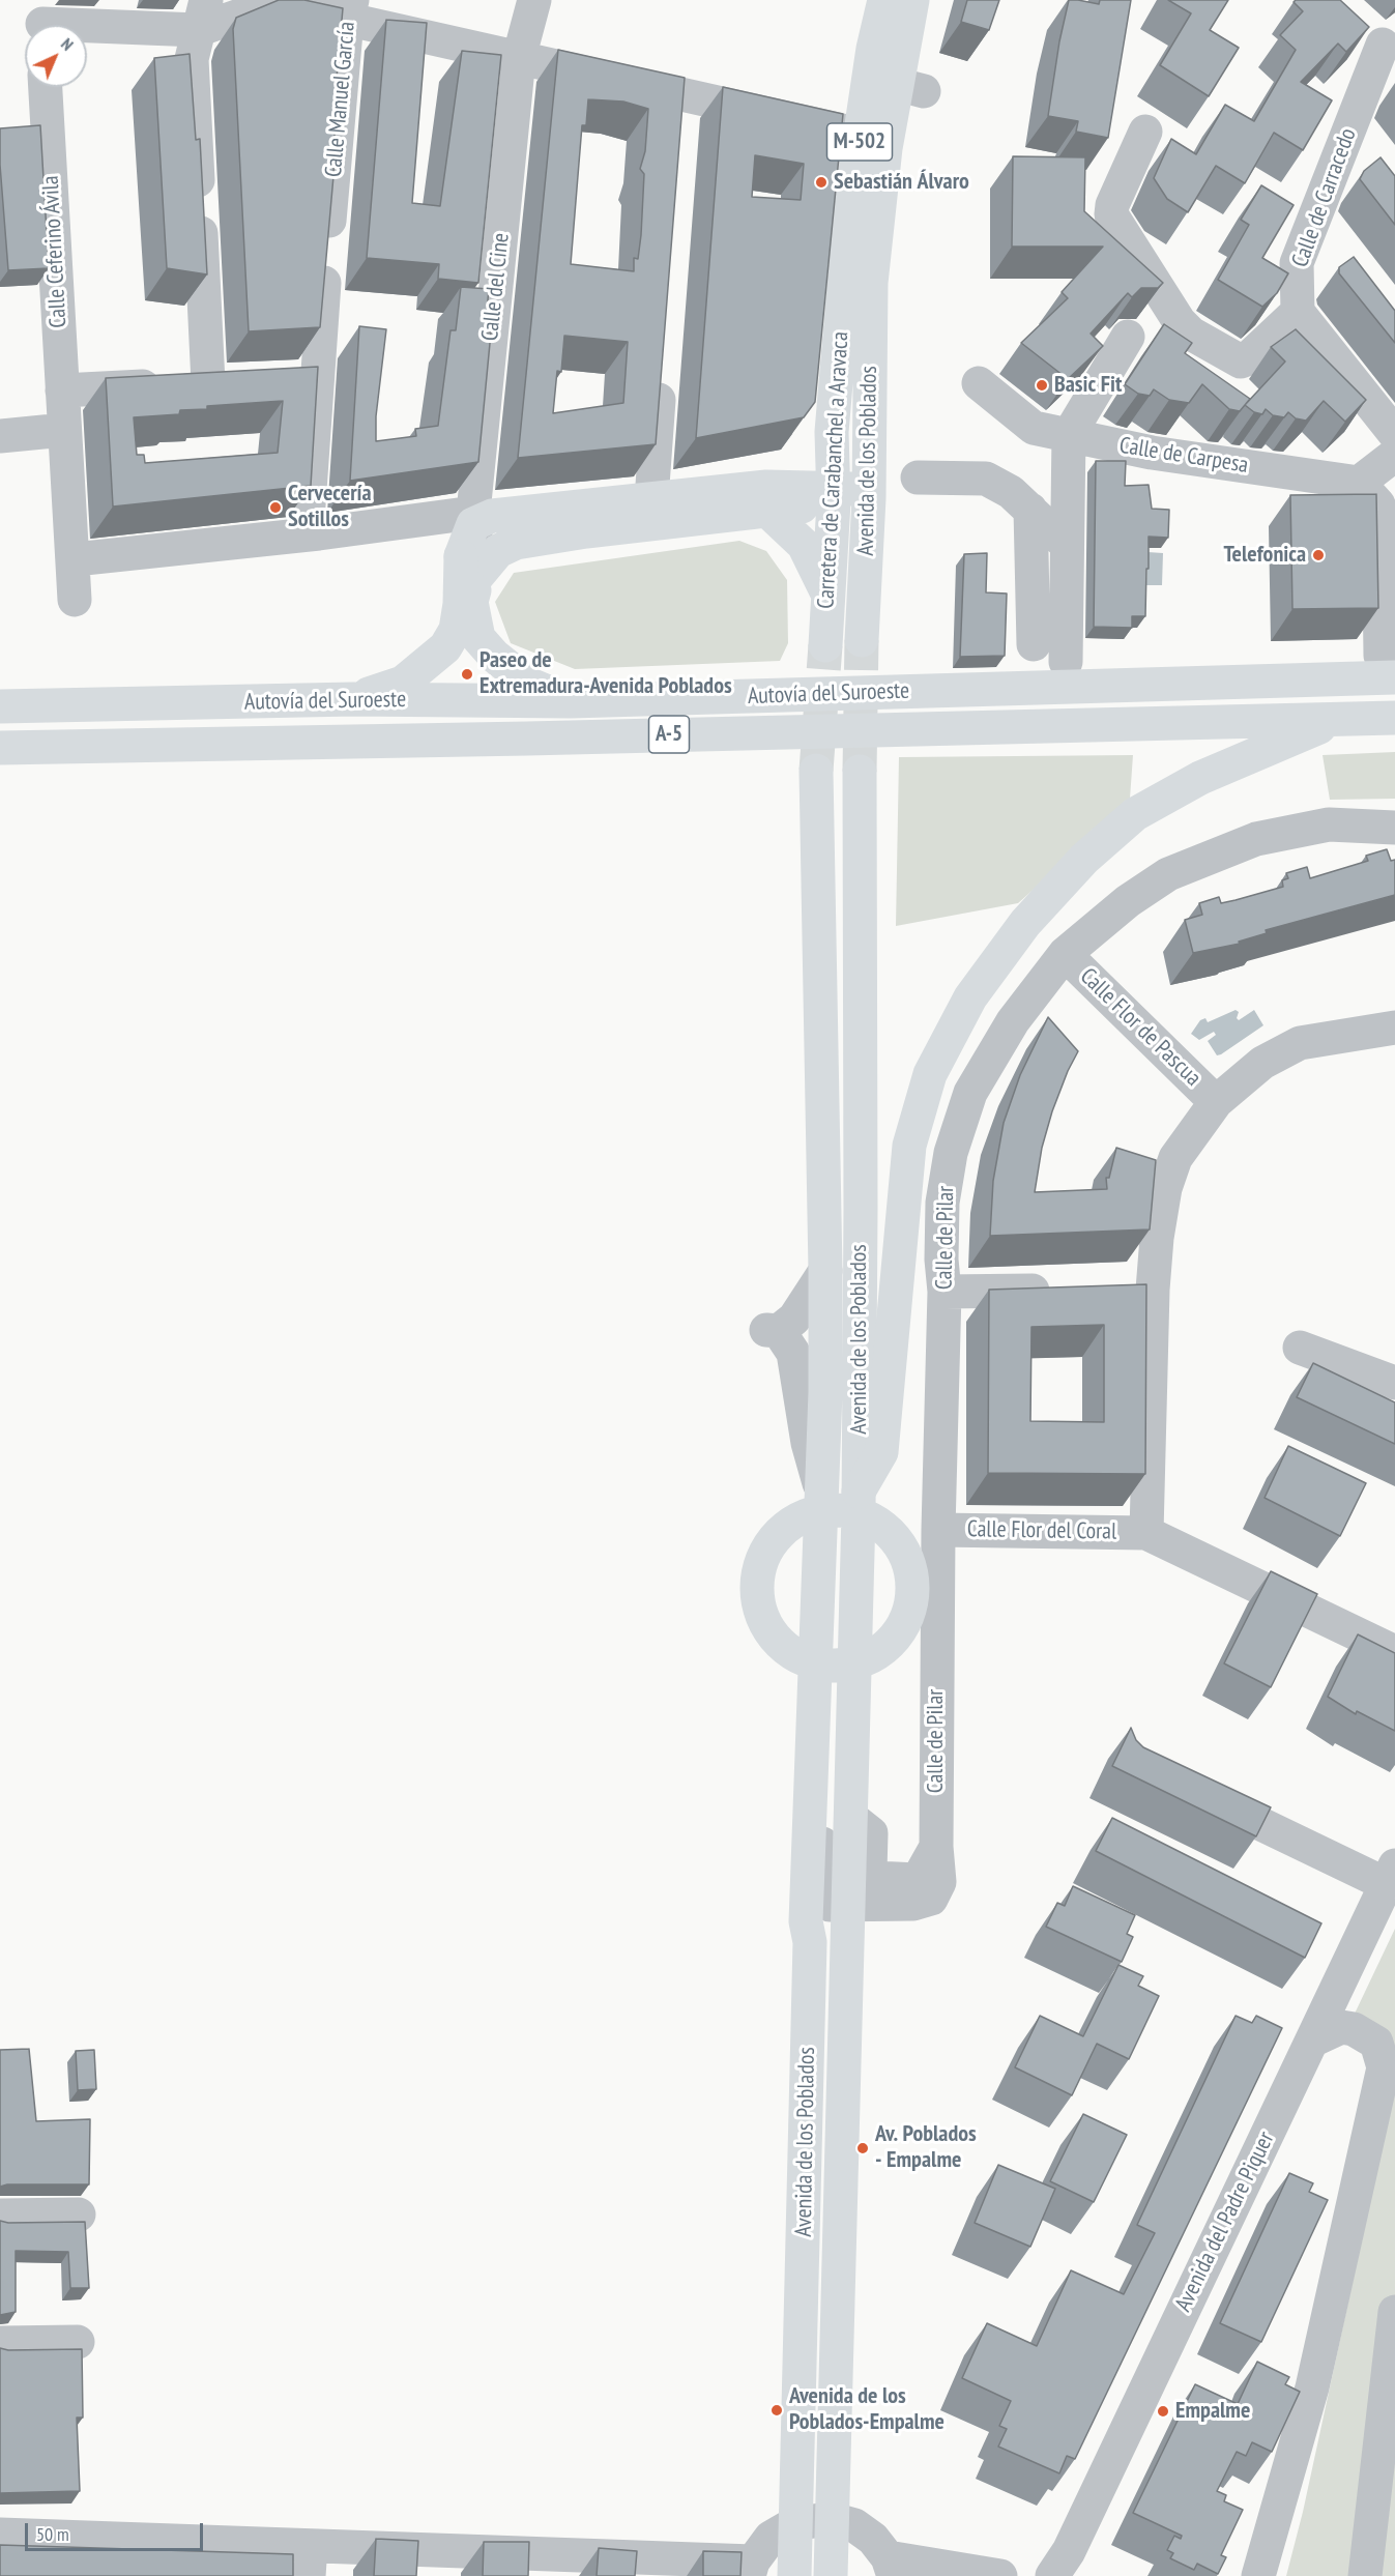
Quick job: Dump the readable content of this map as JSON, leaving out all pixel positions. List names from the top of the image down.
{
  "streets": {
    "main road": [
      "M-502",
      "Avenida de los Poblados",
      "Carretera de Carabanchel a Aravaca",
      "Autovía del Suroeste",
      "A-5"
    ],
    "street": [
      "Calle Manuel García",
      "Calle de Carracedo",
      "Calle Ceferino Ávila",
      "Calle del Cine",
      "Calle de Carpesa",
      "Calle Flor de Pascua",
      "Calle de Pilar",
      "Calle Flor del Coral",
      "Avenida del Padre Piquer"
    ]
  },
  "crossings": [
    ["Avenida de los Poblados", "Calle de Pilar"],
    ["Calle Flor de Pascua", "Calle de Pilar"],
    ["Calle de Pilar", "Calle Flor del Coral"]
  ],
  "places": [
    "Sebastián Álvaro",
    "Basic Fit",
    "Cervecería Sotillos",
    "Telefonica",
    "Paseo de Extremadura-Avenida Poblados",
    "Av. Poblados - Empalme",
    "Avenida de los Poblados-Empalme",
    "Empalme"
  ],
  "scale_bar": "50 m",
  "north": "top right"
}
